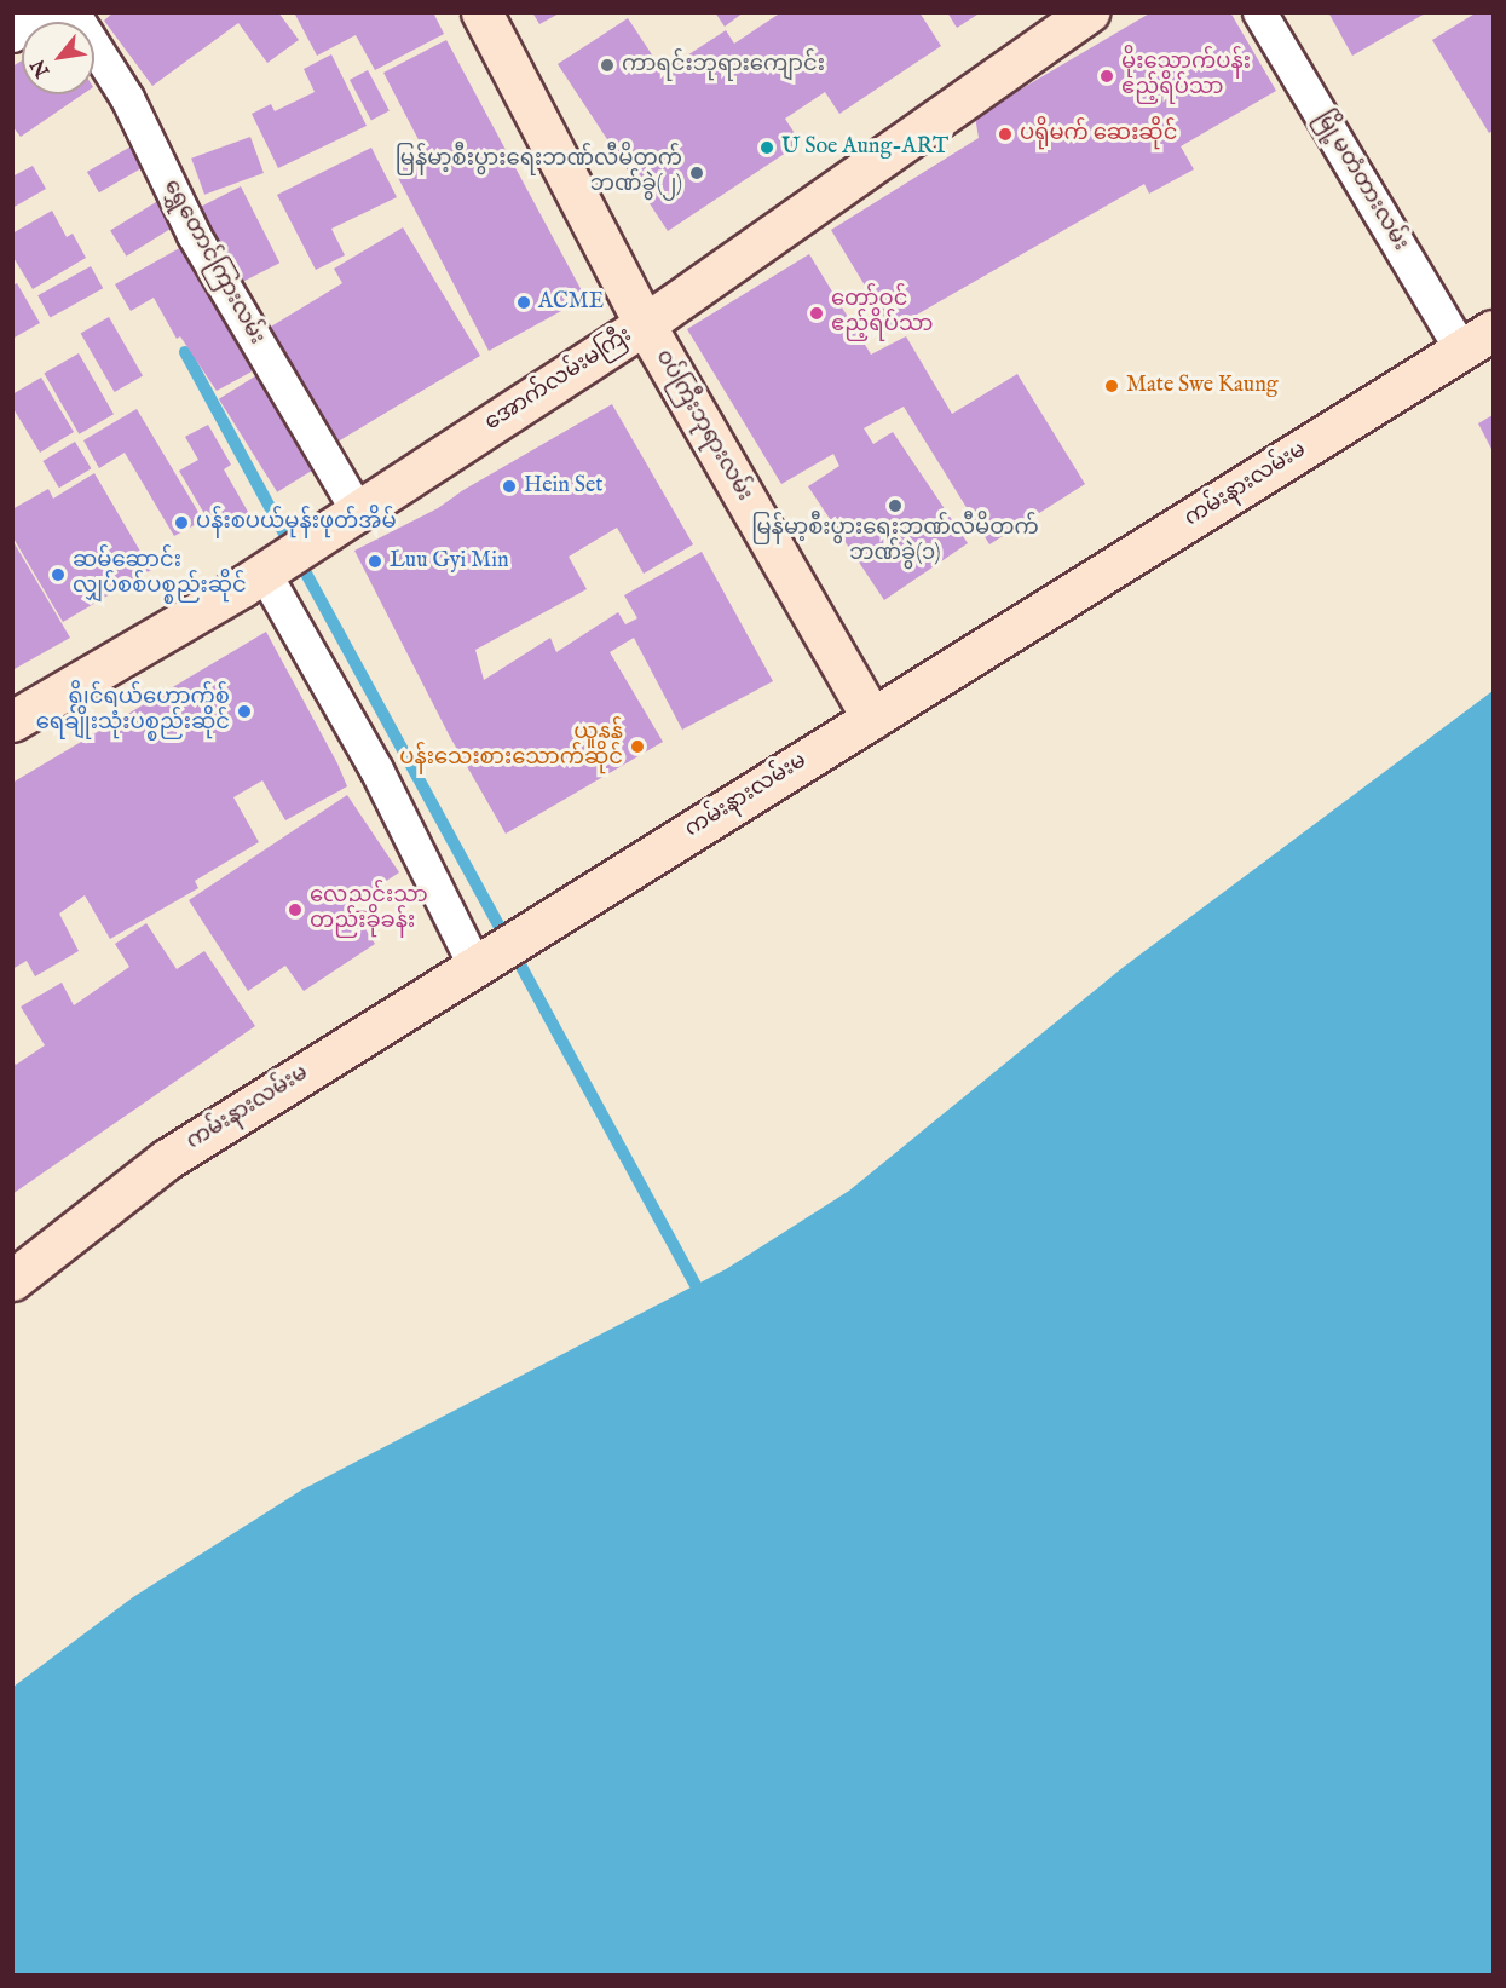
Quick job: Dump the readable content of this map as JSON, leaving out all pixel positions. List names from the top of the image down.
{
  "streets": {
    "main road": ["အောက်လမ်းမကြီး", "ဝပ်ကြီးဘုရားလမ်း", "ကမ်းနားလမ်းမ"],
    "street": ["မြို့မတံတားလမ်း", "ရွှေတောင်ကြားလမ်း"]
  },
  "crossings": [
    ["မြို့မတံတားလမ်း", "ကမ်းနားလမ်းမ"],
    ["ရွှေတောင်ကြားလမ်း", "အောက်လမ်းမကြီး"],
    ["အောက်လမ်းမကြီး", "ဝပ်ကြီးဘုရားလမ်း"],
    ["ဝပ်ကြီးဘုရားလမ်း", "ကမ်းနားလမ်းမ"]
  ],
  "places": [
    "ကာရင်းဘုရားကျောင်း",
    "မိုးသောက်ပန်း ဧည့်ရိပ်သာ",
    "ပရိုမက် ဆေးဆိုင်",
    "U Soe Aung-ART",
    "မြန်မာ့စီးပွားရေးဘဏ်လီမိတက် ဘဏ်ခွဲ(၂)",
    "ACME",
    "တော်ဝင် ဧည့်ရိပ်သာ",
    "Mate Swe Kaung",
    "Hein Set",
    "မြန်မာ့စီးပွားရေးဘဏ်လီမိတက် ဘဏ်ခွဲ(၁)",
    "ပန်းစပယ်မုန်းဖုတ်အိမ်",
    "Luu Gyi Min",
    "ဆမ်ဆောင်း လျှပ်စစ်ပစ္စည်းဆိုင်",
    "ရွိုင်ရယ်ဟောက်စ် ရေချိုးသုံးပစ္စည်းဆိုင်",
    "ယူနန် ပန်းသေးစားသောက်ဆိုင်",
    "လေညင်းသာ တည်းခိုခန်း"
  ],
  "north": "bottom left"
}
